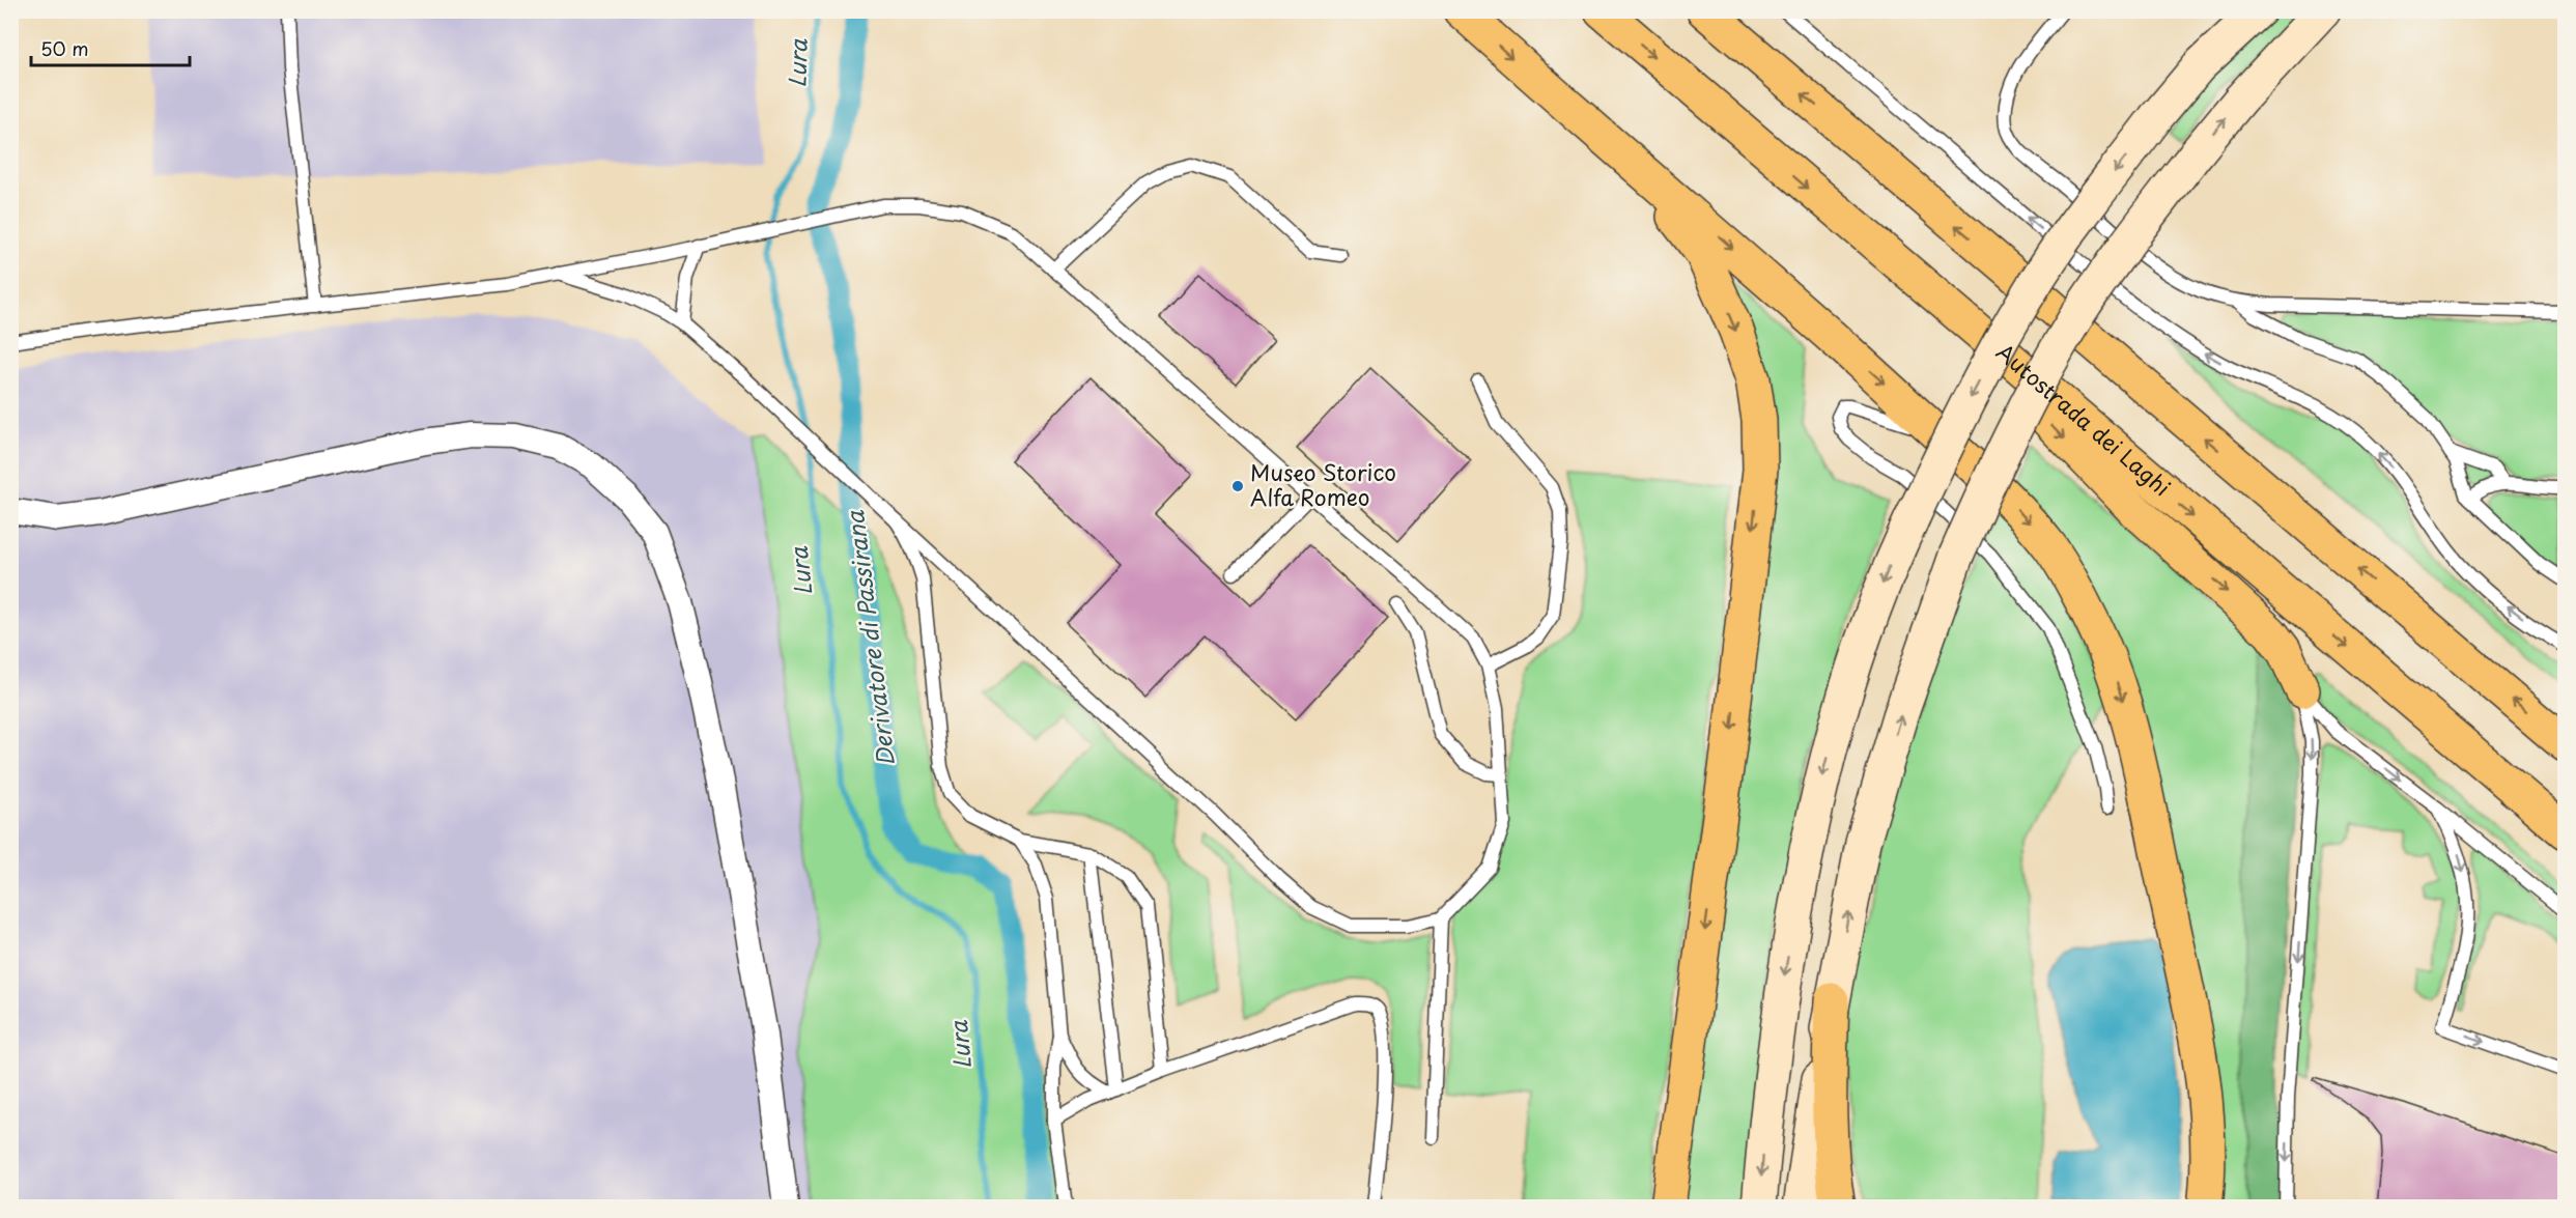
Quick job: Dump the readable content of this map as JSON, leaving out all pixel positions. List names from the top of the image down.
{
  "streets": {
    "highway": ["Autostrada dei Laghi"]
  },
  "water": ["Lura", "Derivatore di Passirana"],
  "places": ["Museo Storico Alfa Romeo"],
  "scale_bar": "50 m"
}
